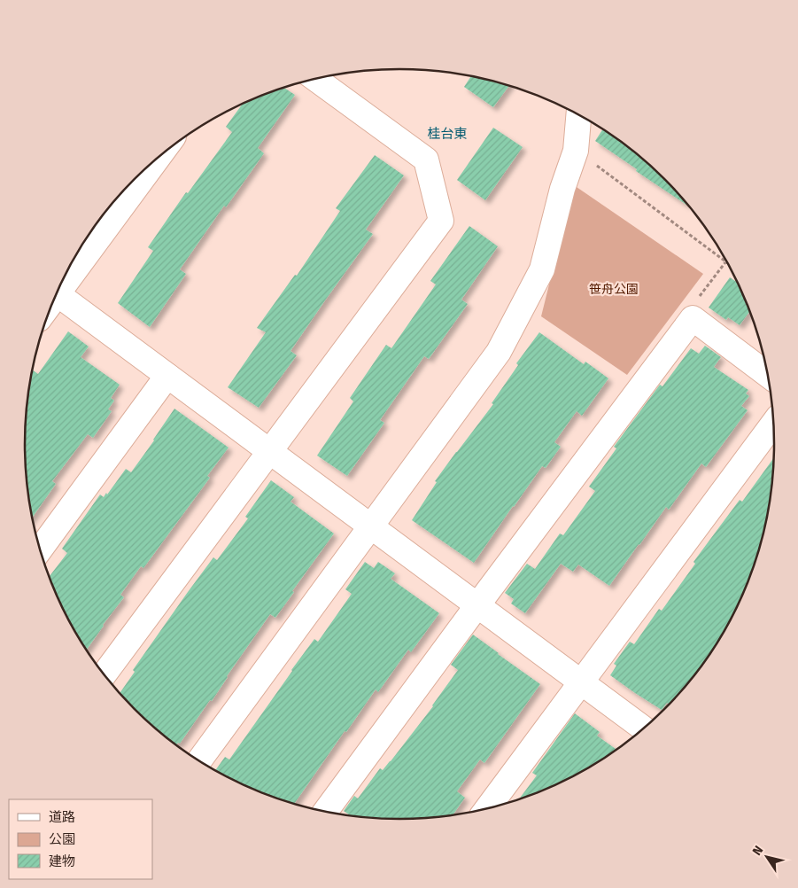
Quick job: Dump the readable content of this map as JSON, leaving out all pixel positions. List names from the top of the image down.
{
  "districts": ["桂台東"],
  "parks": ["笹舟公園"],
  "legend": ["道路", "公園", "建物"],
  "north": "top left"
}
